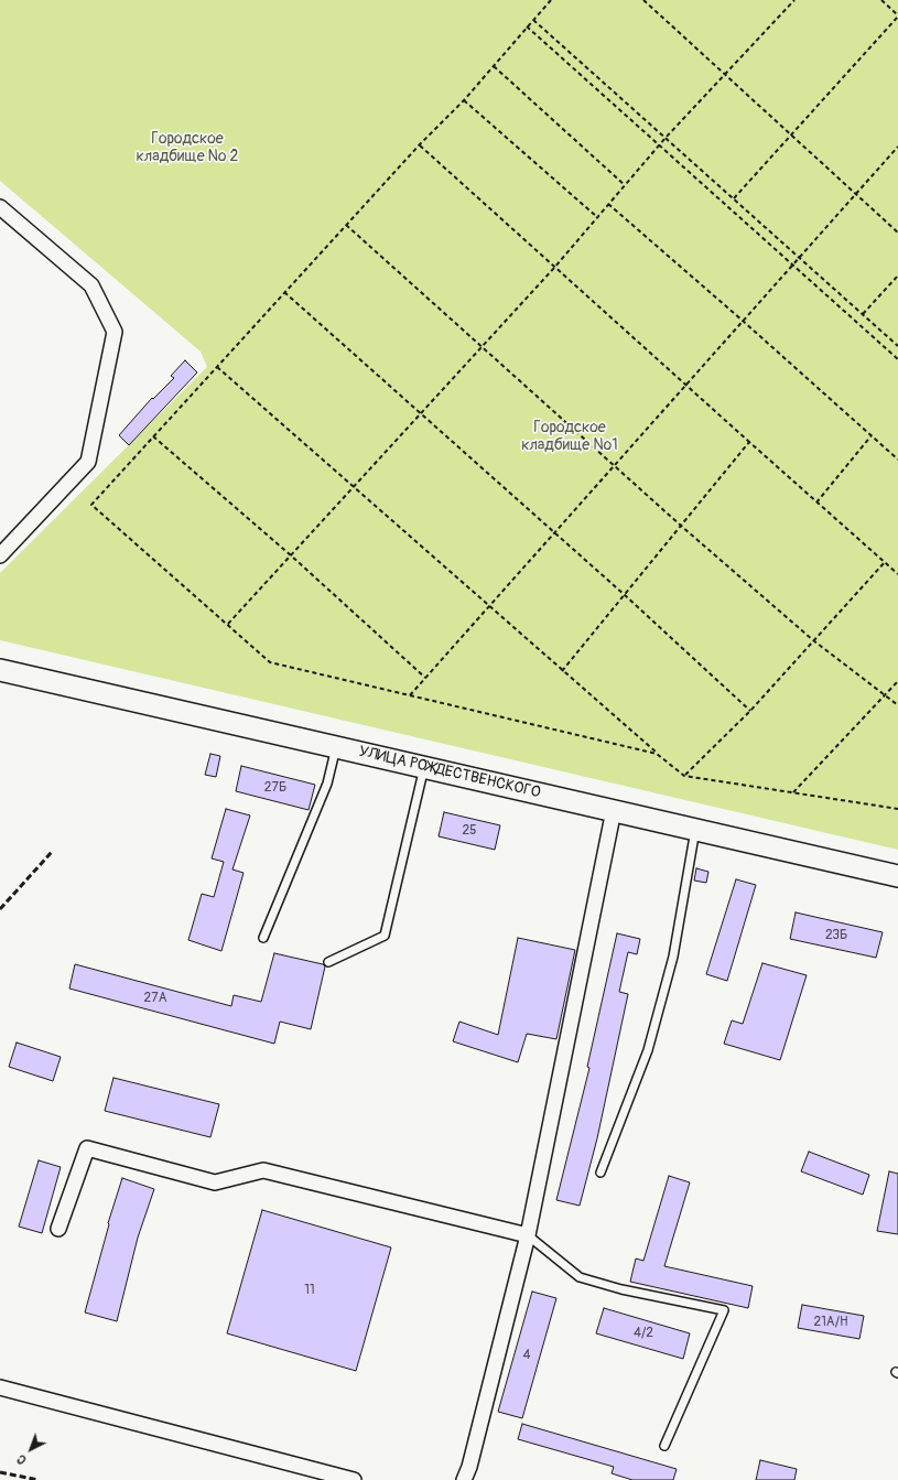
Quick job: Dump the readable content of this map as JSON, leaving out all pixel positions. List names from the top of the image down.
{
  "streets": {
    "main road": ["УЛИЦА РОЖДЕСТВЕНСКОГО"]
  },
  "parks": ["Городское кладбище № 2", "Городское кладбище №1"],
  "house_numbers": [
    "27Б",
    "25",
    "23Б",
    "27А",
    "11",
    "21А/Н",
    "4/2",
    "4"
  ],
  "north": "bottom left"
}
